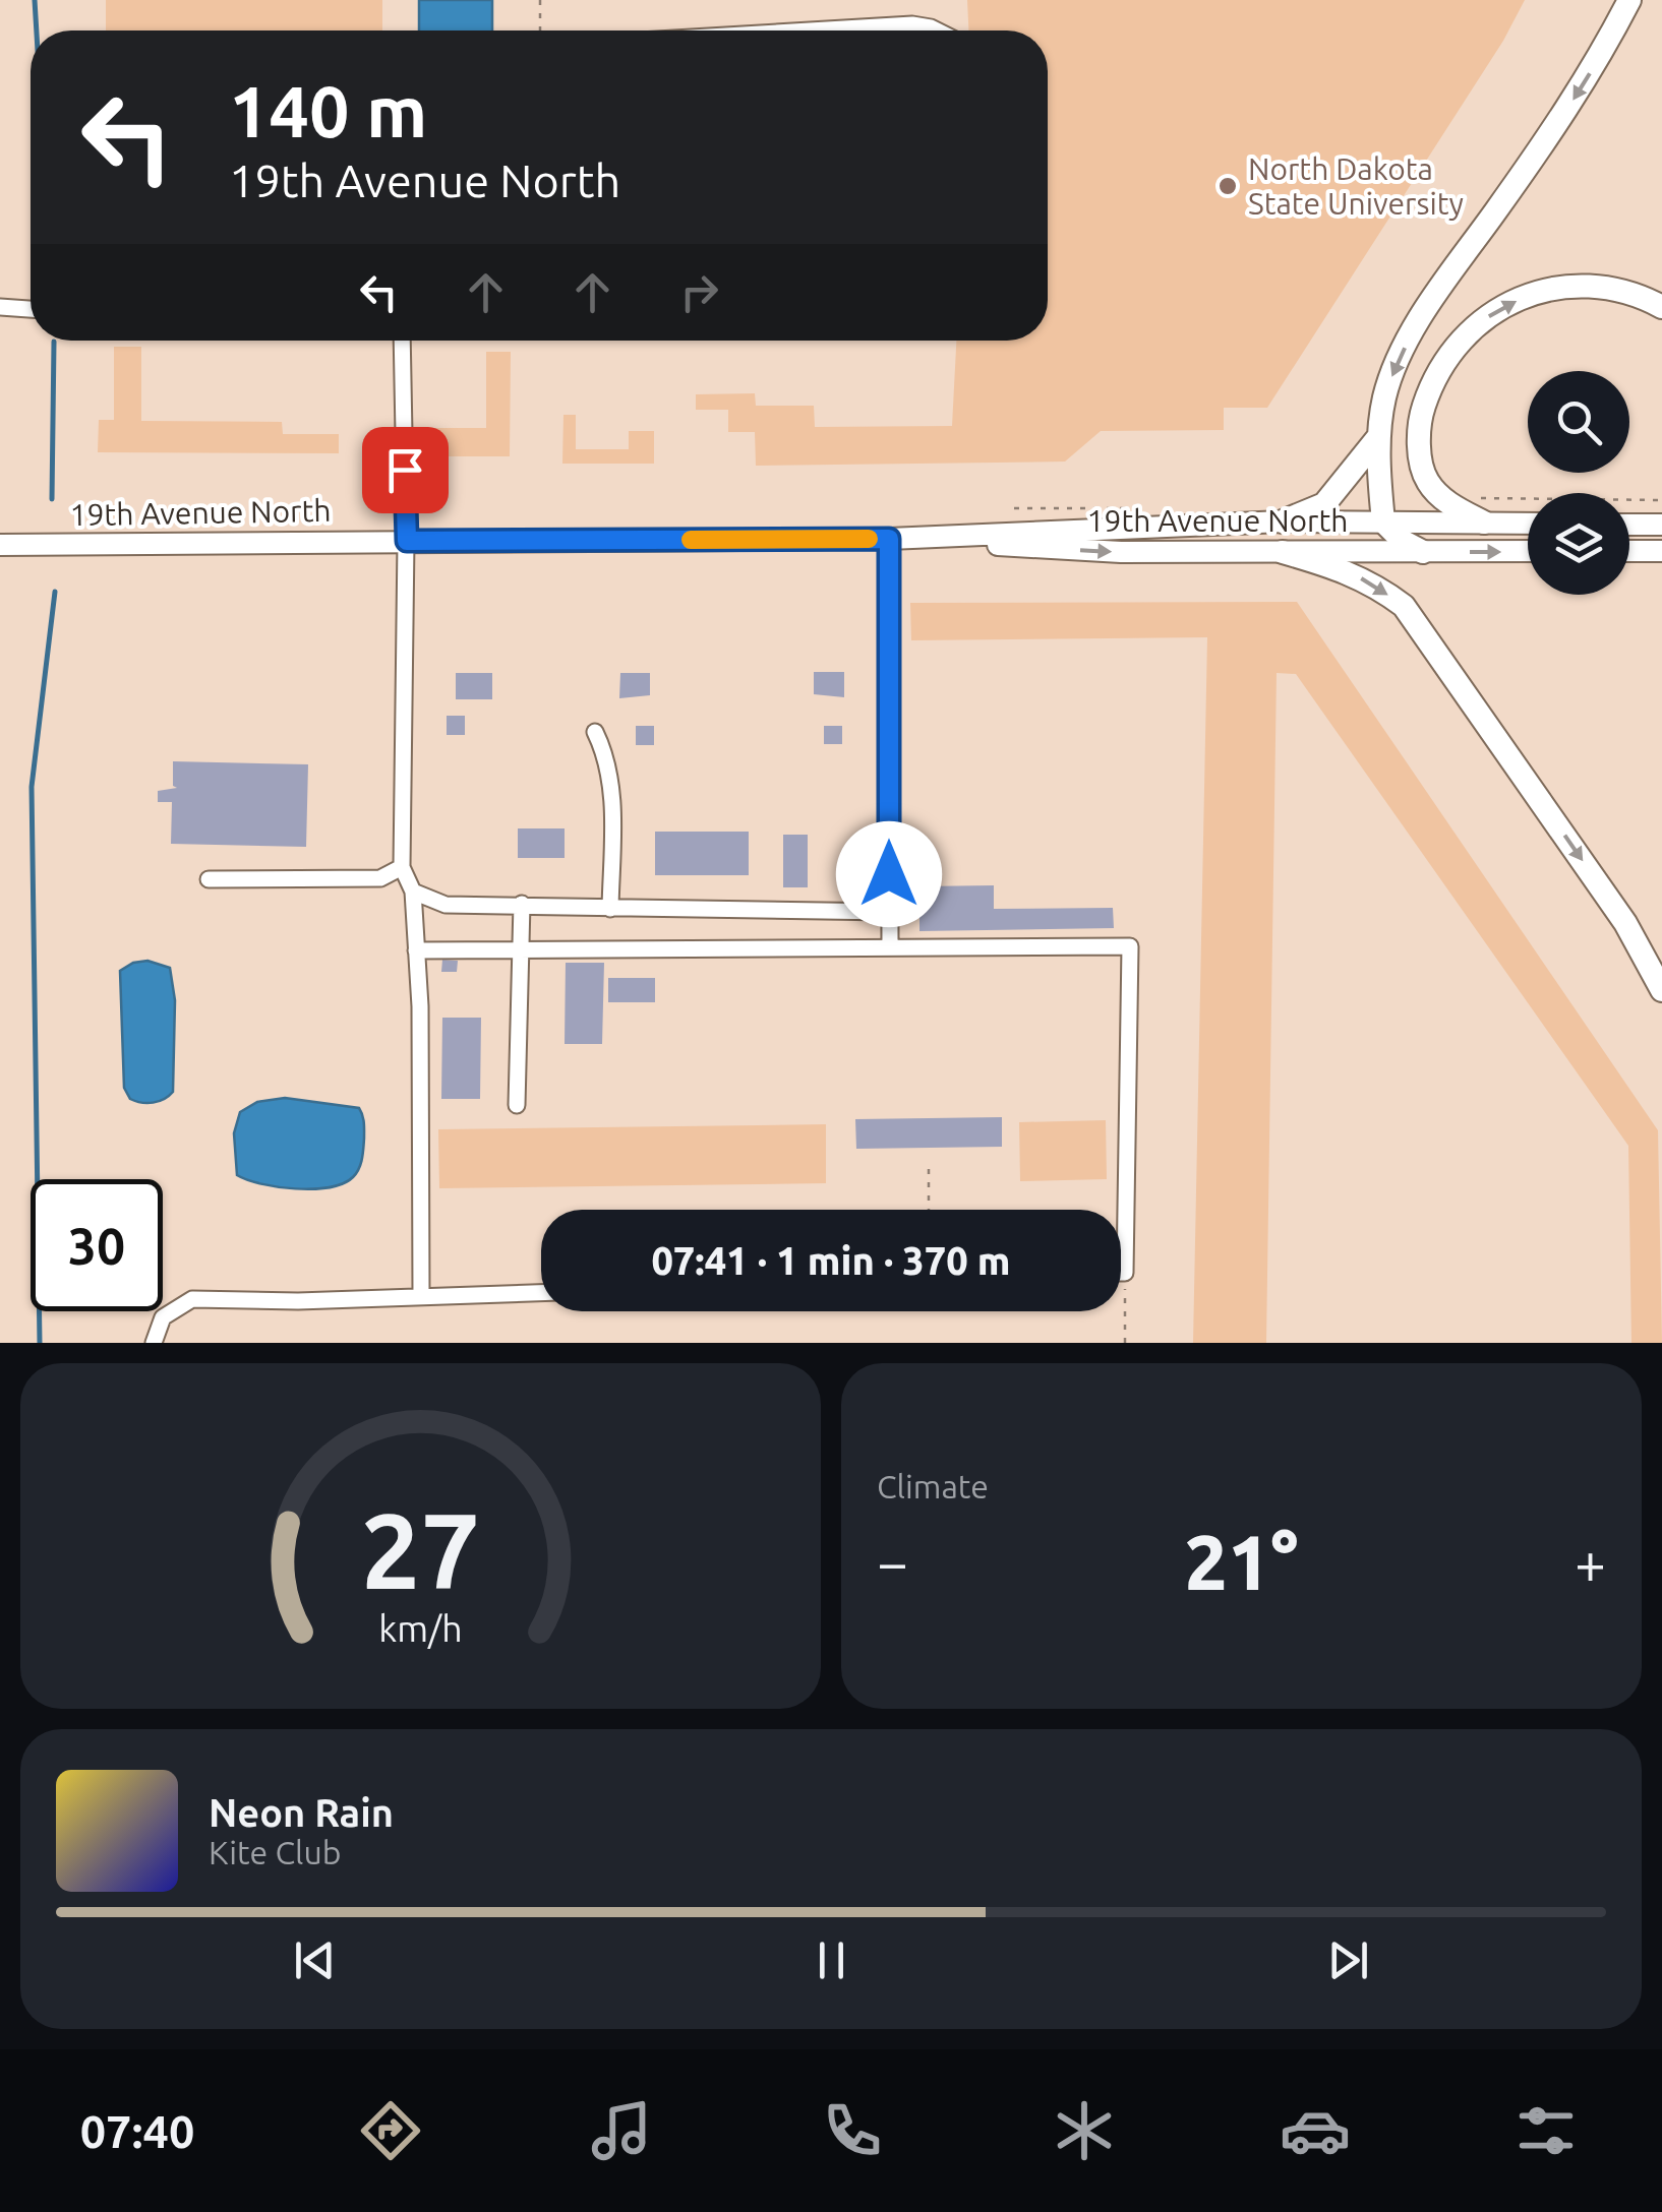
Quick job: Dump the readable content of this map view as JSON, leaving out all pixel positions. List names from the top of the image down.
{
  "streets": {
    "main road": ["19th Avenue North"]
  },
  "places": ["North Dakota State University"],
  "page": {
    "turn": ["140 m", "19th Avenue North"],
    "limit": "30",
    "trip": "07:41 · 1 min · 370 m",
    "tile": "Climate",
    "heat": ["−", "21°", "+"],
    "song": ["Neon Rain", "Kite Club"],
    "tabs": "07:40",
    "gauge": ["27", "km/h"]
  }
}
